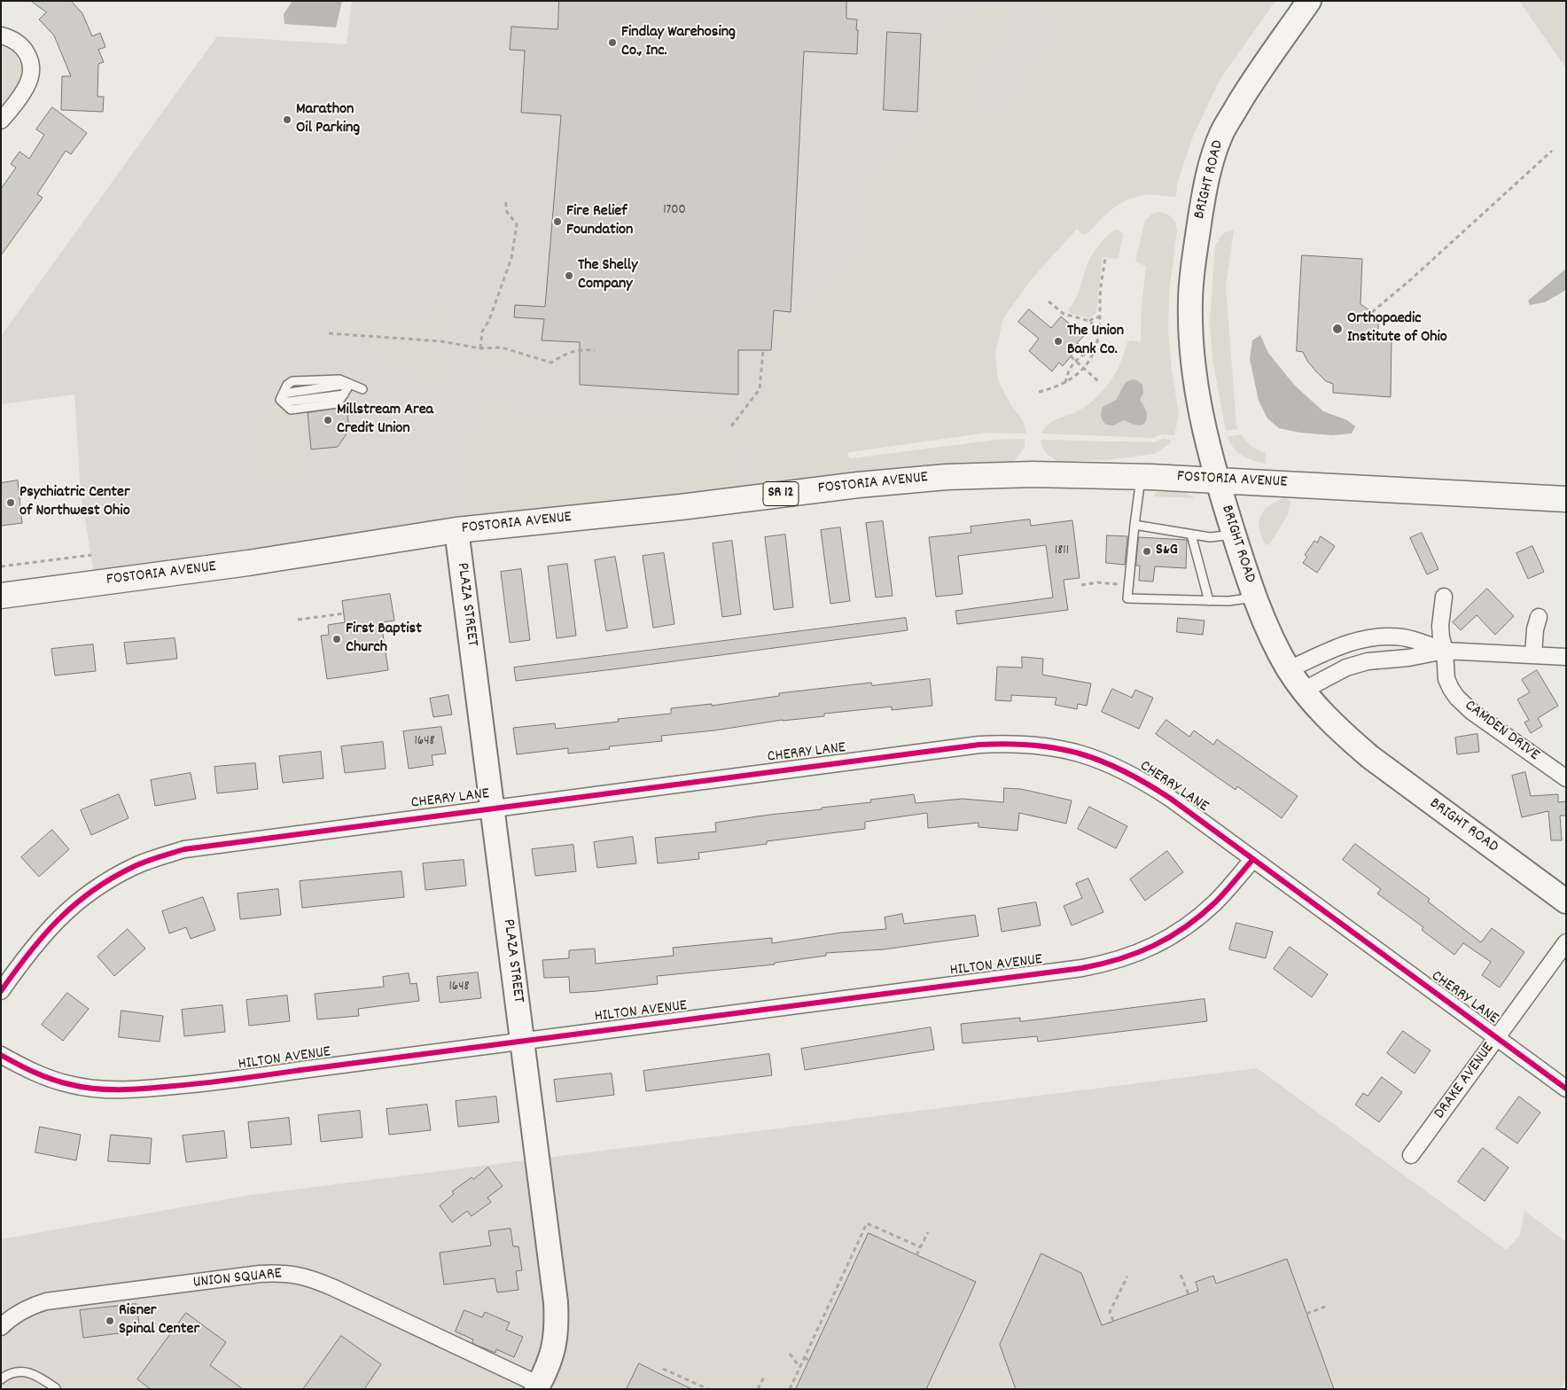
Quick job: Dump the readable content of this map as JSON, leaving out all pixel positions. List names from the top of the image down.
{
  "streets": {
    "main road": [
      "BRIGHT ROAD",
      "FOSTORIA AVENUE",
      "SR 12",
      "PLAZA STREET"
    ],
    "street": [
      "CAMDEN DRIVE",
      "CHERRY LANE",
      "HILTON AVENUE",
      "DRAKE AVENUE",
      "UNION SQUARE"
    ]
  },
  "crossings": [
    ["BRIGHT ROAD", "FOSTORIA AVENUE"],
    ["FOSTORIA AVENUE", "PLAZA STREET"],
    ["PLAZA STREET", "CHERRY LANE"],
    ["PLAZA STREET", "HILTON AVENUE"],
    ["PLAZA STREET", "UNION SQUARE"],
    ["CHERRY LANE", "HILTON AVENUE"],
    ["CHERRY LANE", "DRAKE AVENUE"]
  ],
  "places": [
    "Findlay Warehosing Co., Inc.",
    "Marathon Oil Parking",
    "Fire Relief Foundation",
    "The Shelly Company",
    "Orthopaedic Institute of Ohio",
    "The Union Bank Co.",
    "Millstream Area Credit Union",
    "Psychiatric Center of Northwest Ohio",
    "S&G",
    "First Baptist Church",
    "Risner Spinal Center"
  ],
  "house_numbers": [
    "1700",
    "1811",
    "1648",
    "1648"
  ]
}
